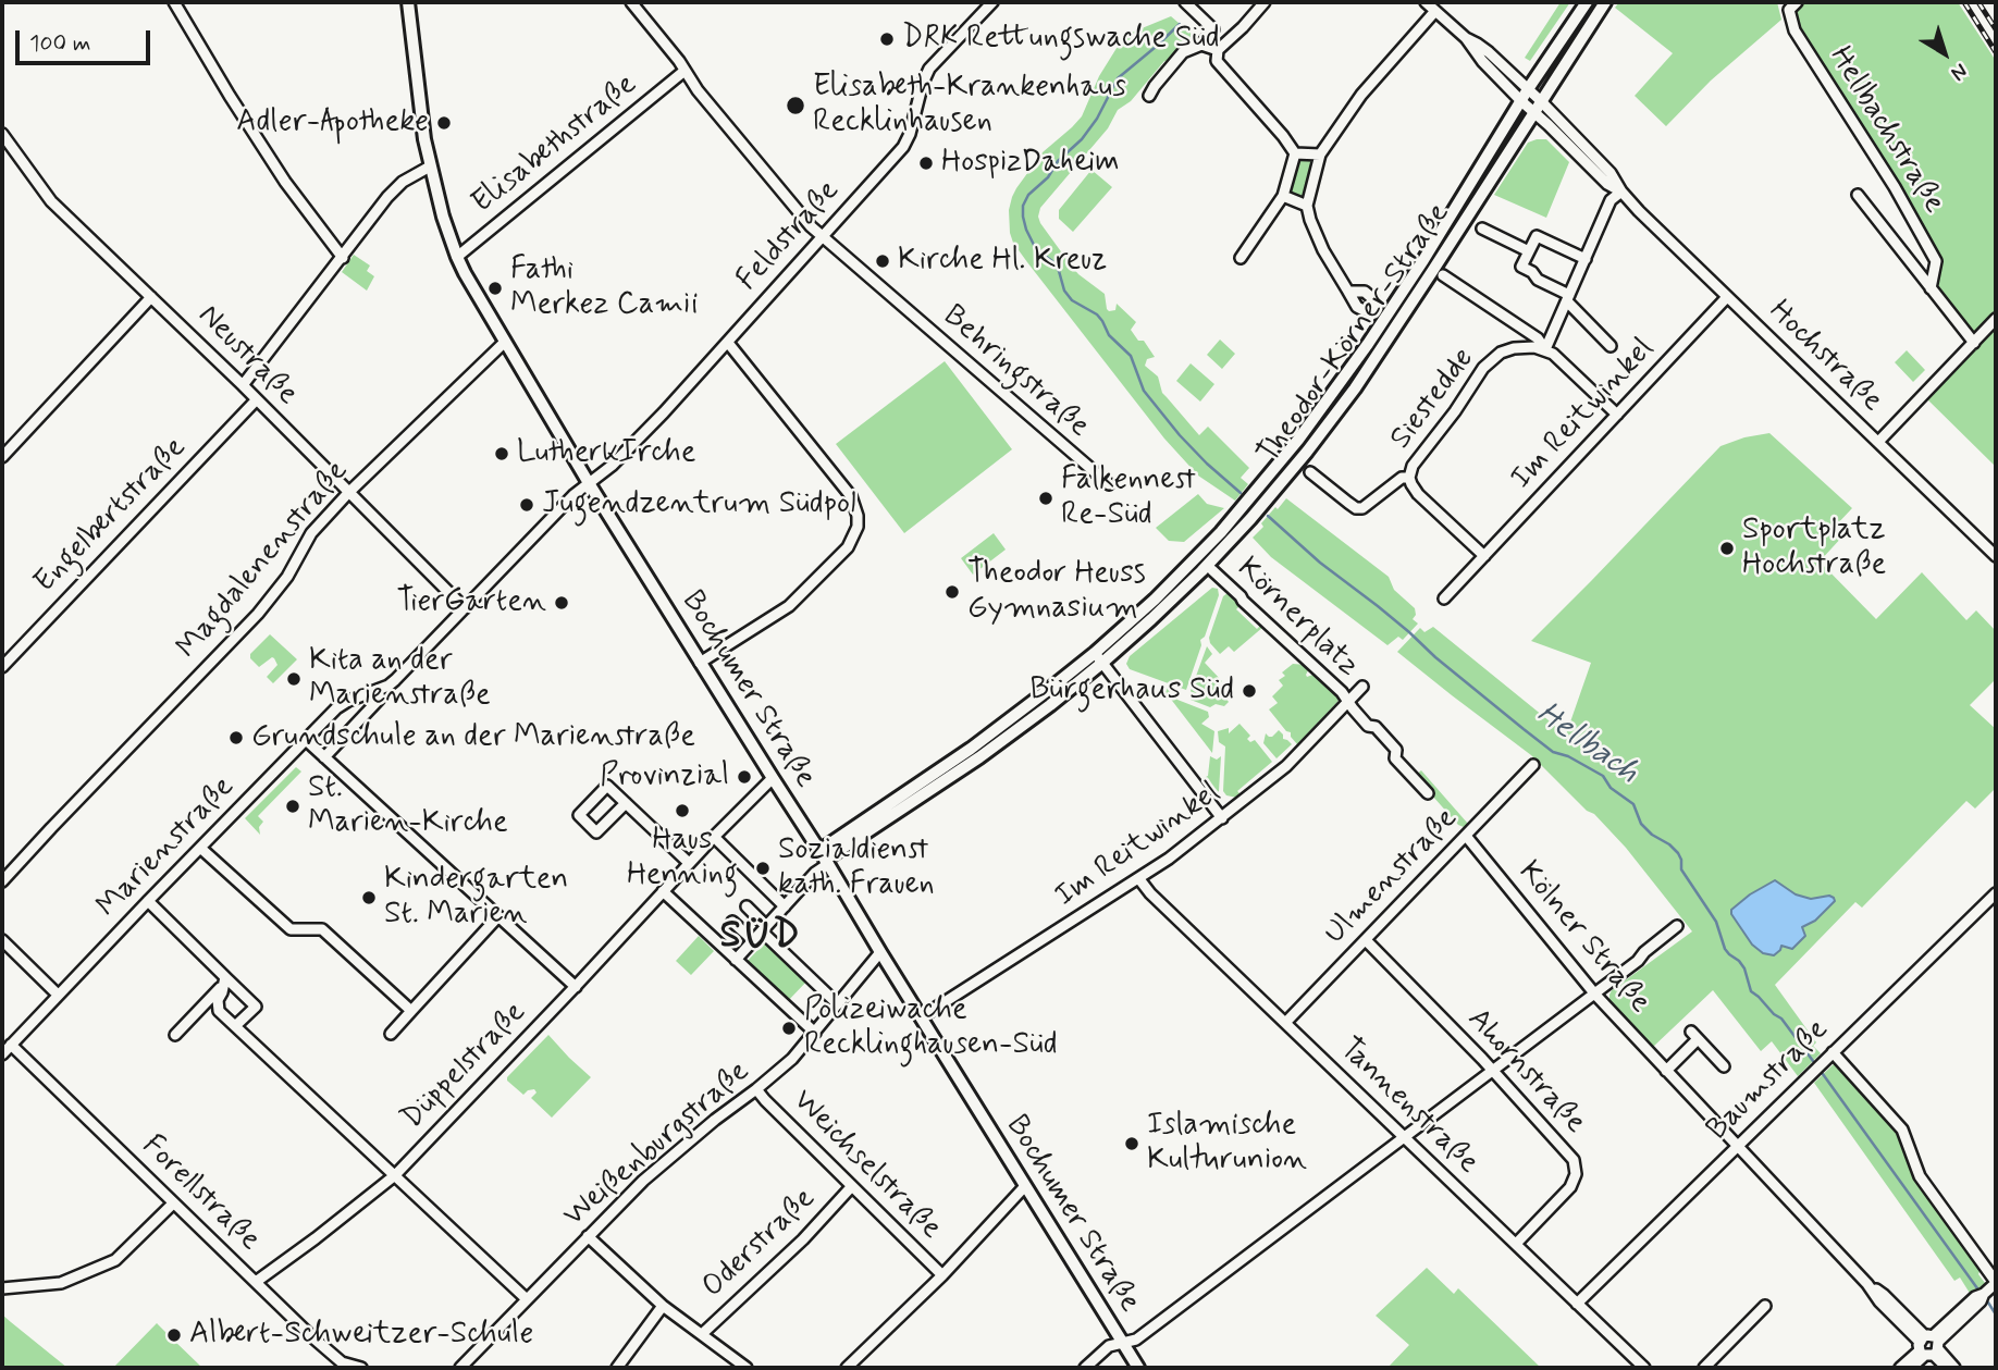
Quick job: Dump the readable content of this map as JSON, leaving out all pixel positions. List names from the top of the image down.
{
  "streets": {
    "main road": ["Theodor-Körner-Straße", "Bochumer Straße"],
    "street": [
      "Hellbachstraße",
      "Elisabethstraße",
      "Feldstraße",
      "Neustraße",
      "Hochstraße",
      "Behringstraße",
      "Siestedde",
      "Im Reitwinkel",
      "Engelbertstraße",
      "Magdalenenstraße",
      "Körnerplatz",
      "Marienstraße",
      "Ulmenstraße",
      "Kölner Straße",
      "Düppelstraße",
      "Ahornstraße",
      "Baumstraße",
      "Tannenstraße",
      "Weißenburgstraße",
      "Weichselstraße",
      "Forellstraße",
      "Oderstraße"
    ]
  },
  "crossings": [
    ["Elisabethstraße", "Behringstraße"],
    ["Elisabethstraße", "Bochumer Straße"],
    ["Feldstraße", "Behringstraße"],
    ["Feldstraße", "Bochumer Straße"],
    ["Feldstraße", "Marienstraße"],
    ["Theodor-Körner-Straße", "Hochstraße"],
    ["Theodor-Körner-Straße", "Bochumer Straße"],
    ["Neustraße", "Engelbertstraße"],
    ["Neustraße", "Magdalenenstraße"],
    ["Neustraße", "Marienstraße"],
    ["Hochstraße", "Im Reitwinkel"],
    ["Siestedde", "Im Reitwinkel"],
    ["Im Reitwinkel", "Körnerplatz"],
    ["Im Reitwinkel", "Bochumer Straße"],
    ["Im Reitwinkel", "Tannenstraße"],
    ["Magdalenenstraße", "Bochumer Straße"],
    ["Bochumer Straße", "Marienstraße"],
    ["Bochumer Straße", "Düppelstraße"],
    ["Bochumer Straße", "Weißenburgstraße"],
    ["Marienstraße", "Forellstraße"],
    ["Ulmenstraße", "Kölner Straße"],
    ["Ulmenstraße", "Ahornstraße"],
    ["Ulmenstraße", "Tannenstraße"],
    ["Kölner Straße", "Baumstraße"],
    ["Düppelstraße", "Forellstraße"],
    ["Ahornstraße", "Tannenstraße"],
    ["Baumstraße", "Tannenstraße"],
    ["Weißenburgstraße", "Weichselstraße"],
    ["Weichselstraße", "Oderstraße"]
  ],
  "districts": ["SÜD"],
  "water": ["Hellbach"],
  "places": [
    "DRK Rettungswache Süd",
    "Elisabeth-Krankenhaus Recklinhausen",
    "Adler-Apotheke",
    "HospizDaheim",
    "Kirche Hl. Kreuz",
    "Fathi Merkez Camii",
    "LutherkIrche",
    "Falkennest Re-Süd",
    "Jugendzentrum Südpol",
    "Sportplatz Hochstraße",
    "Theodor Heuss Gymnasium",
    "TierGarten",
    "Kita an der Marienstraße",
    "Bürgerhaus Süd",
    "Grundschule an der Marienstraße",
    "Provinzial",
    "St. Marien-Kirche",
    "Haus Henning",
    "Sozialdienst kath. Frauen",
    "Kindergarten St. Marien",
    "Polizeiwache Recklinghausen-Süd",
    "Islamische Kulturunion",
    "Albert-Schweitzer-Schule"
  ],
  "scale_bar": "100 m",
  "north": "bottom right"
}
